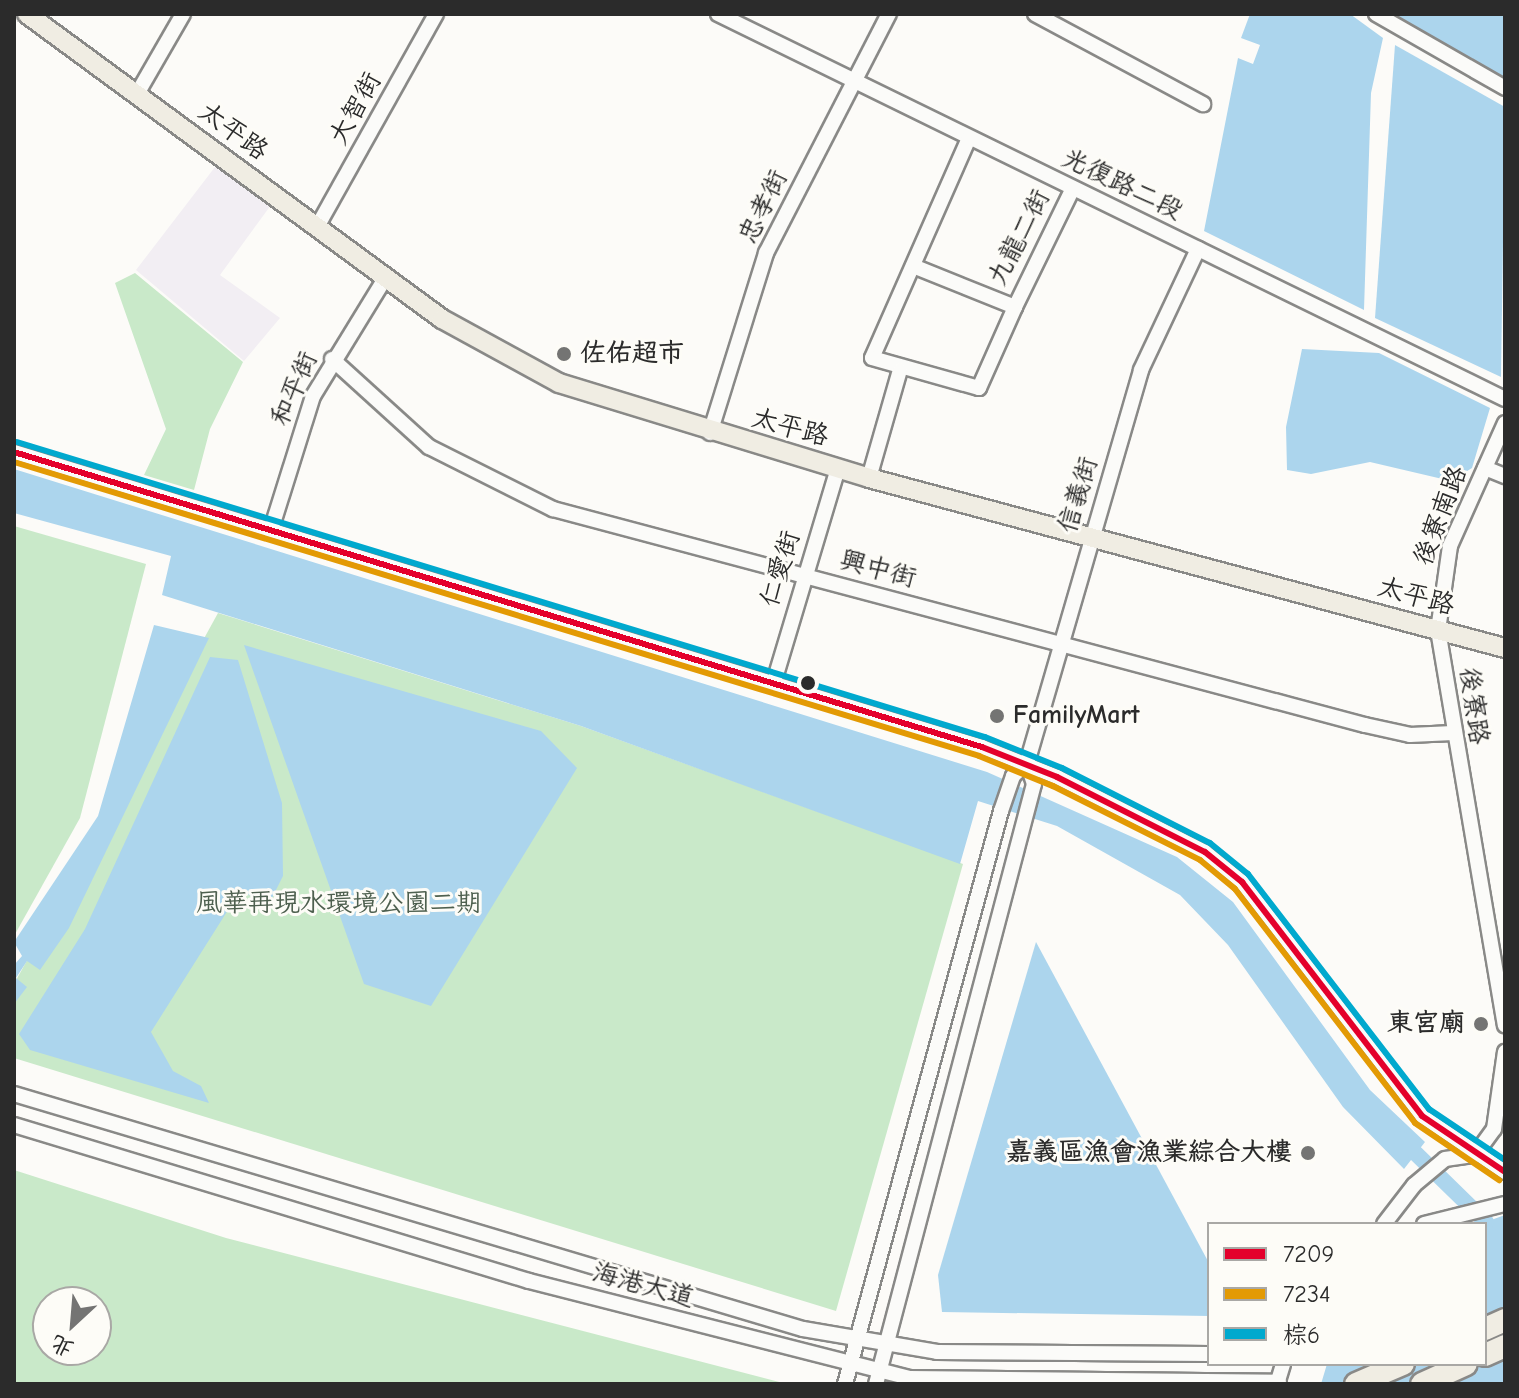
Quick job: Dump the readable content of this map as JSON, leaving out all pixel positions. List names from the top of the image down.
{
  "streets": {
    "main road": ["太平路"],
    "street": [
      "大智街",
      "光復路二段",
      "忠孝街",
      "九龍二街",
      "和平街",
      "信義街",
      "後寮南路",
      "仁愛街",
      "興中街",
      "後寮路",
      "海港大道"
    ]
  },
  "crossings": [
    ["大智街", "太平路"],
    ["太平路", "忠孝街"],
    ["太平路", "和平街"],
    ["太平路", "信義街"],
    ["太平路", "後寮南路"],
    ["太平路", "仁愛街"],
    ["太平路", "後寮路"],
    ["光復路二段", "忠孝街"],
    ["光復路二段", "九龍二街"],
    ["光復路二段", "信義街"],
    ["和平街", "興中街"],
    ["信義街", "興中街"],
    ["後寮南路", "後寮路"],
    ["仁愛街", "興中街"],
    ["興中街", "後寮路"]
  ],
  "parks": ["風華再現水環境公園二期"],
  "places": [
    "佐佑超市",
    "FamilyMart",
    "東宮廟",
    "嘉義區漁會漁業綜合大樓"
  ],
  "lines": ["transit line 棕6", "transit line 7209", "transit line 7234"],
  "legend": ["7209", "7234", "棕6"],
  "north": "bottom left"
}
